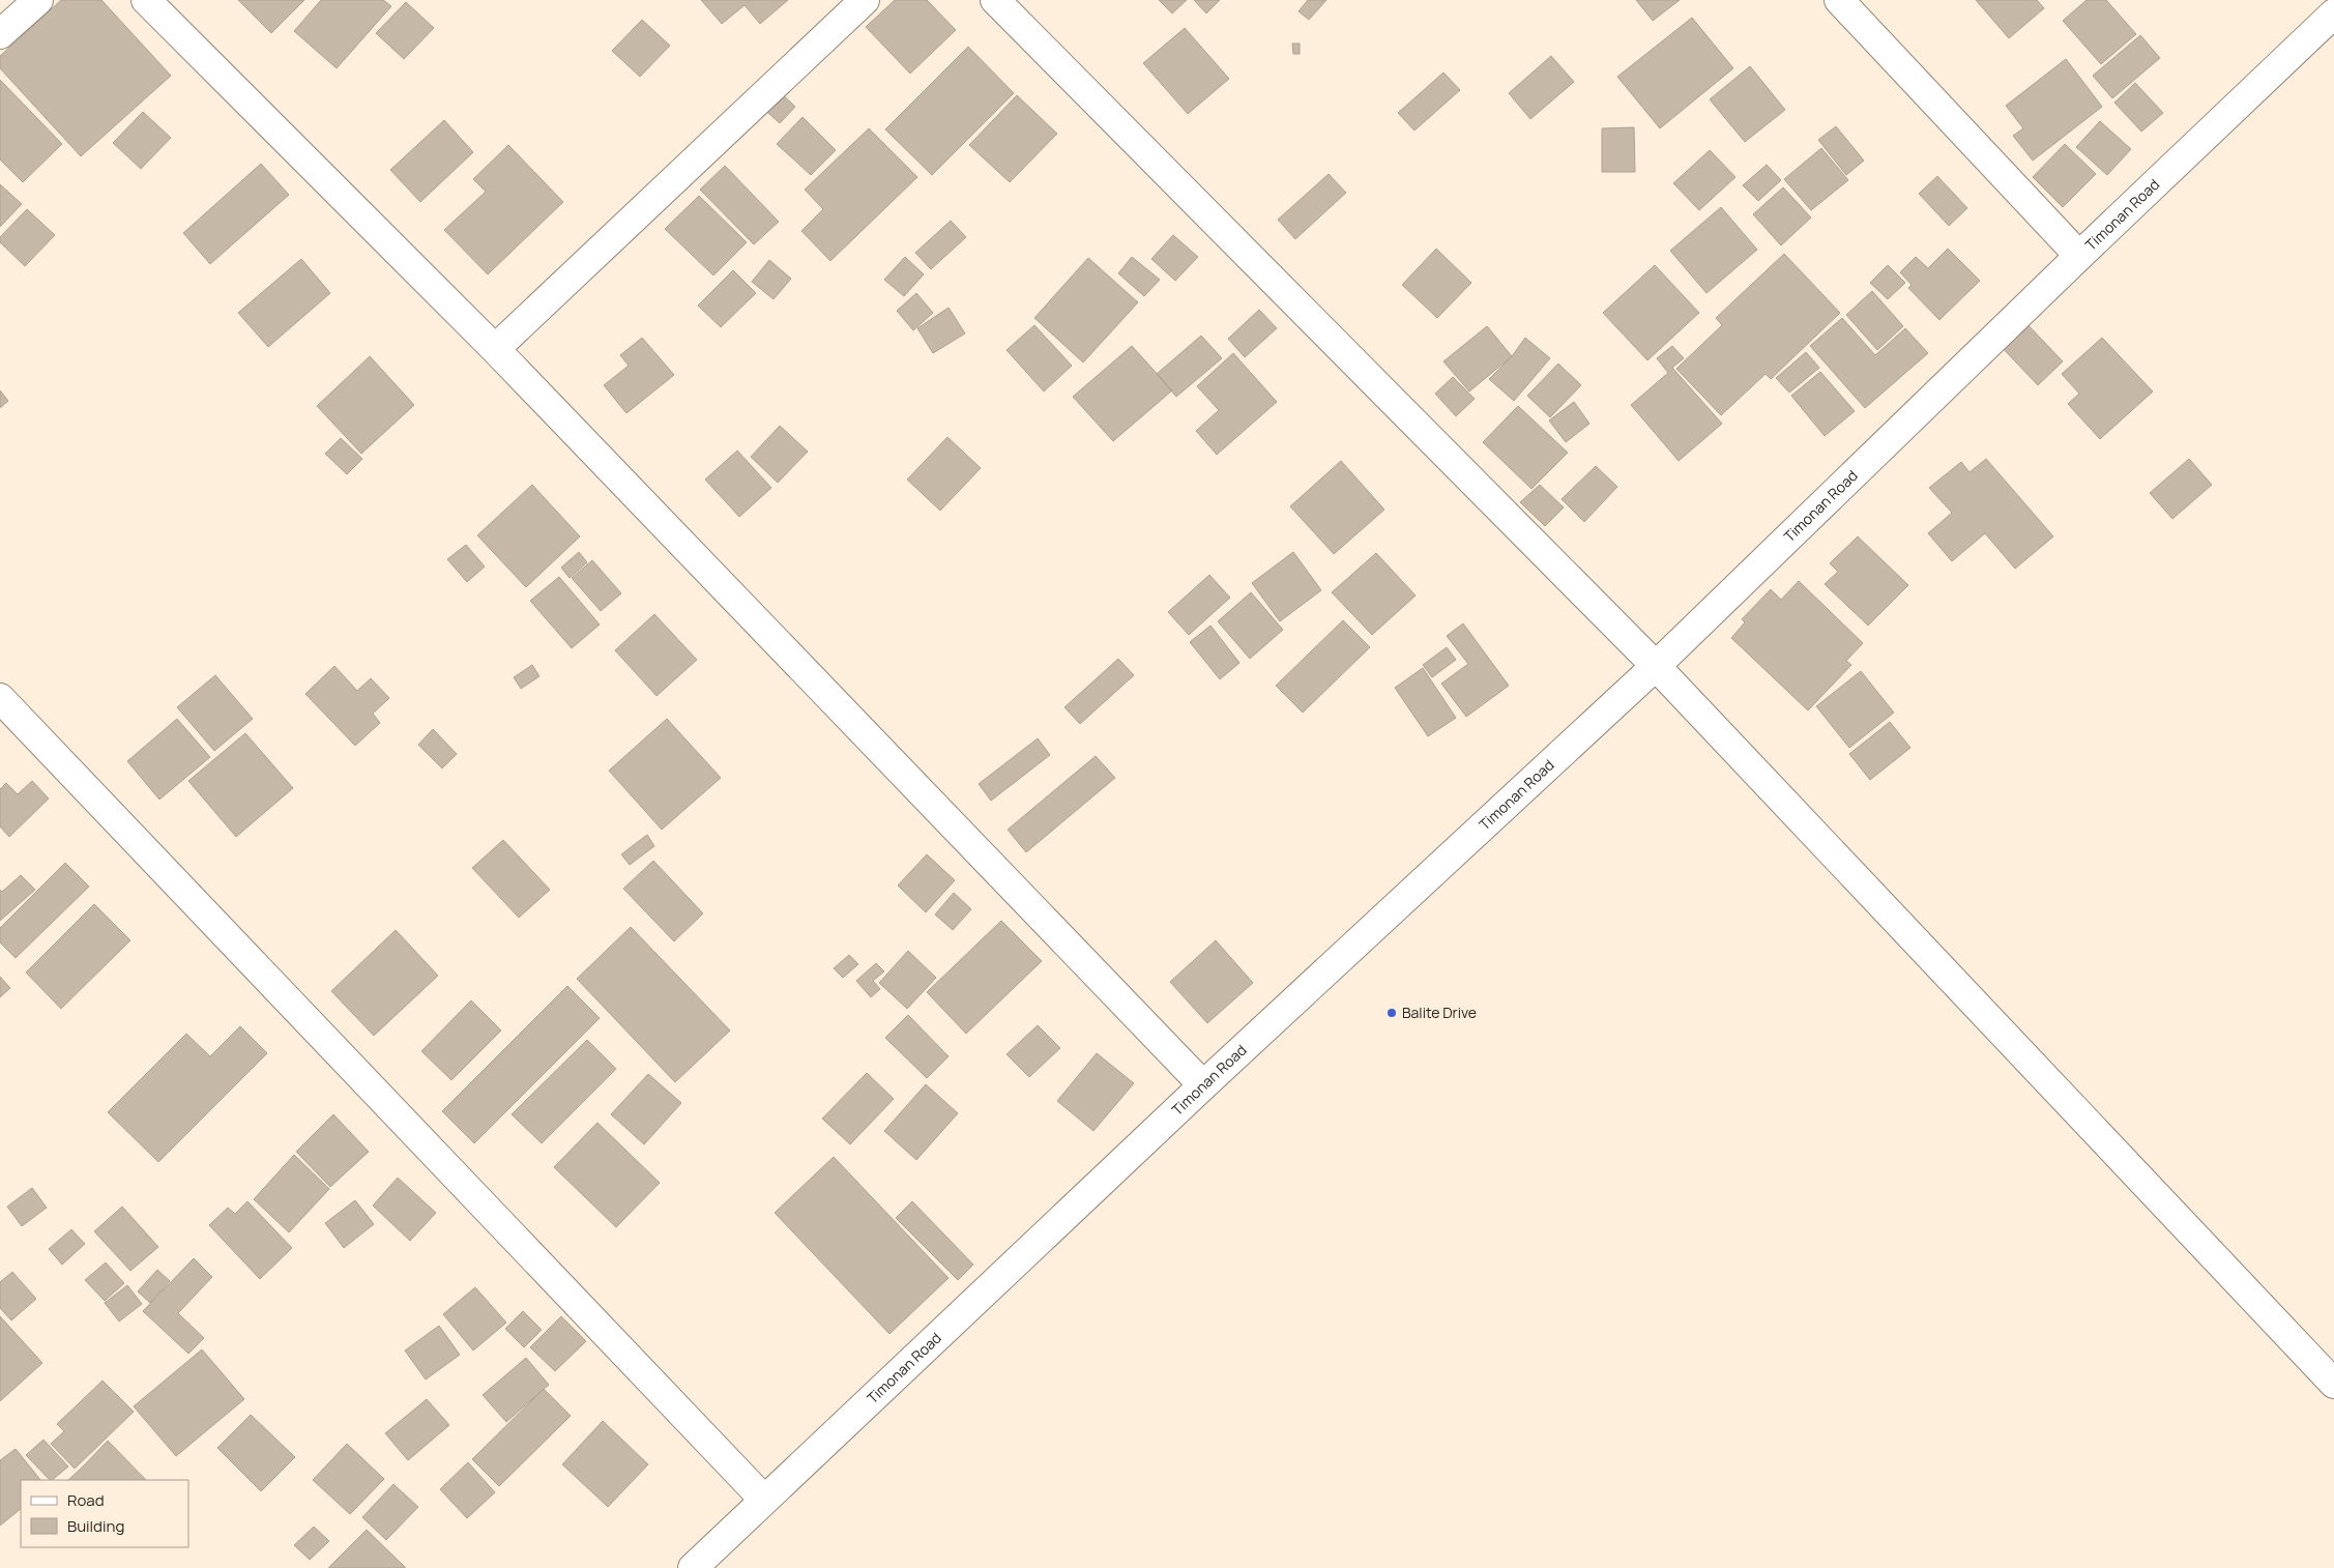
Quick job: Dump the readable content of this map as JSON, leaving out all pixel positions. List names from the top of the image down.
{
  "streets": {
    "street": ["Timonan Road"]
  },
  "places": ["Balite Drive"],
  "legend": ["Road", "Building"]
}
